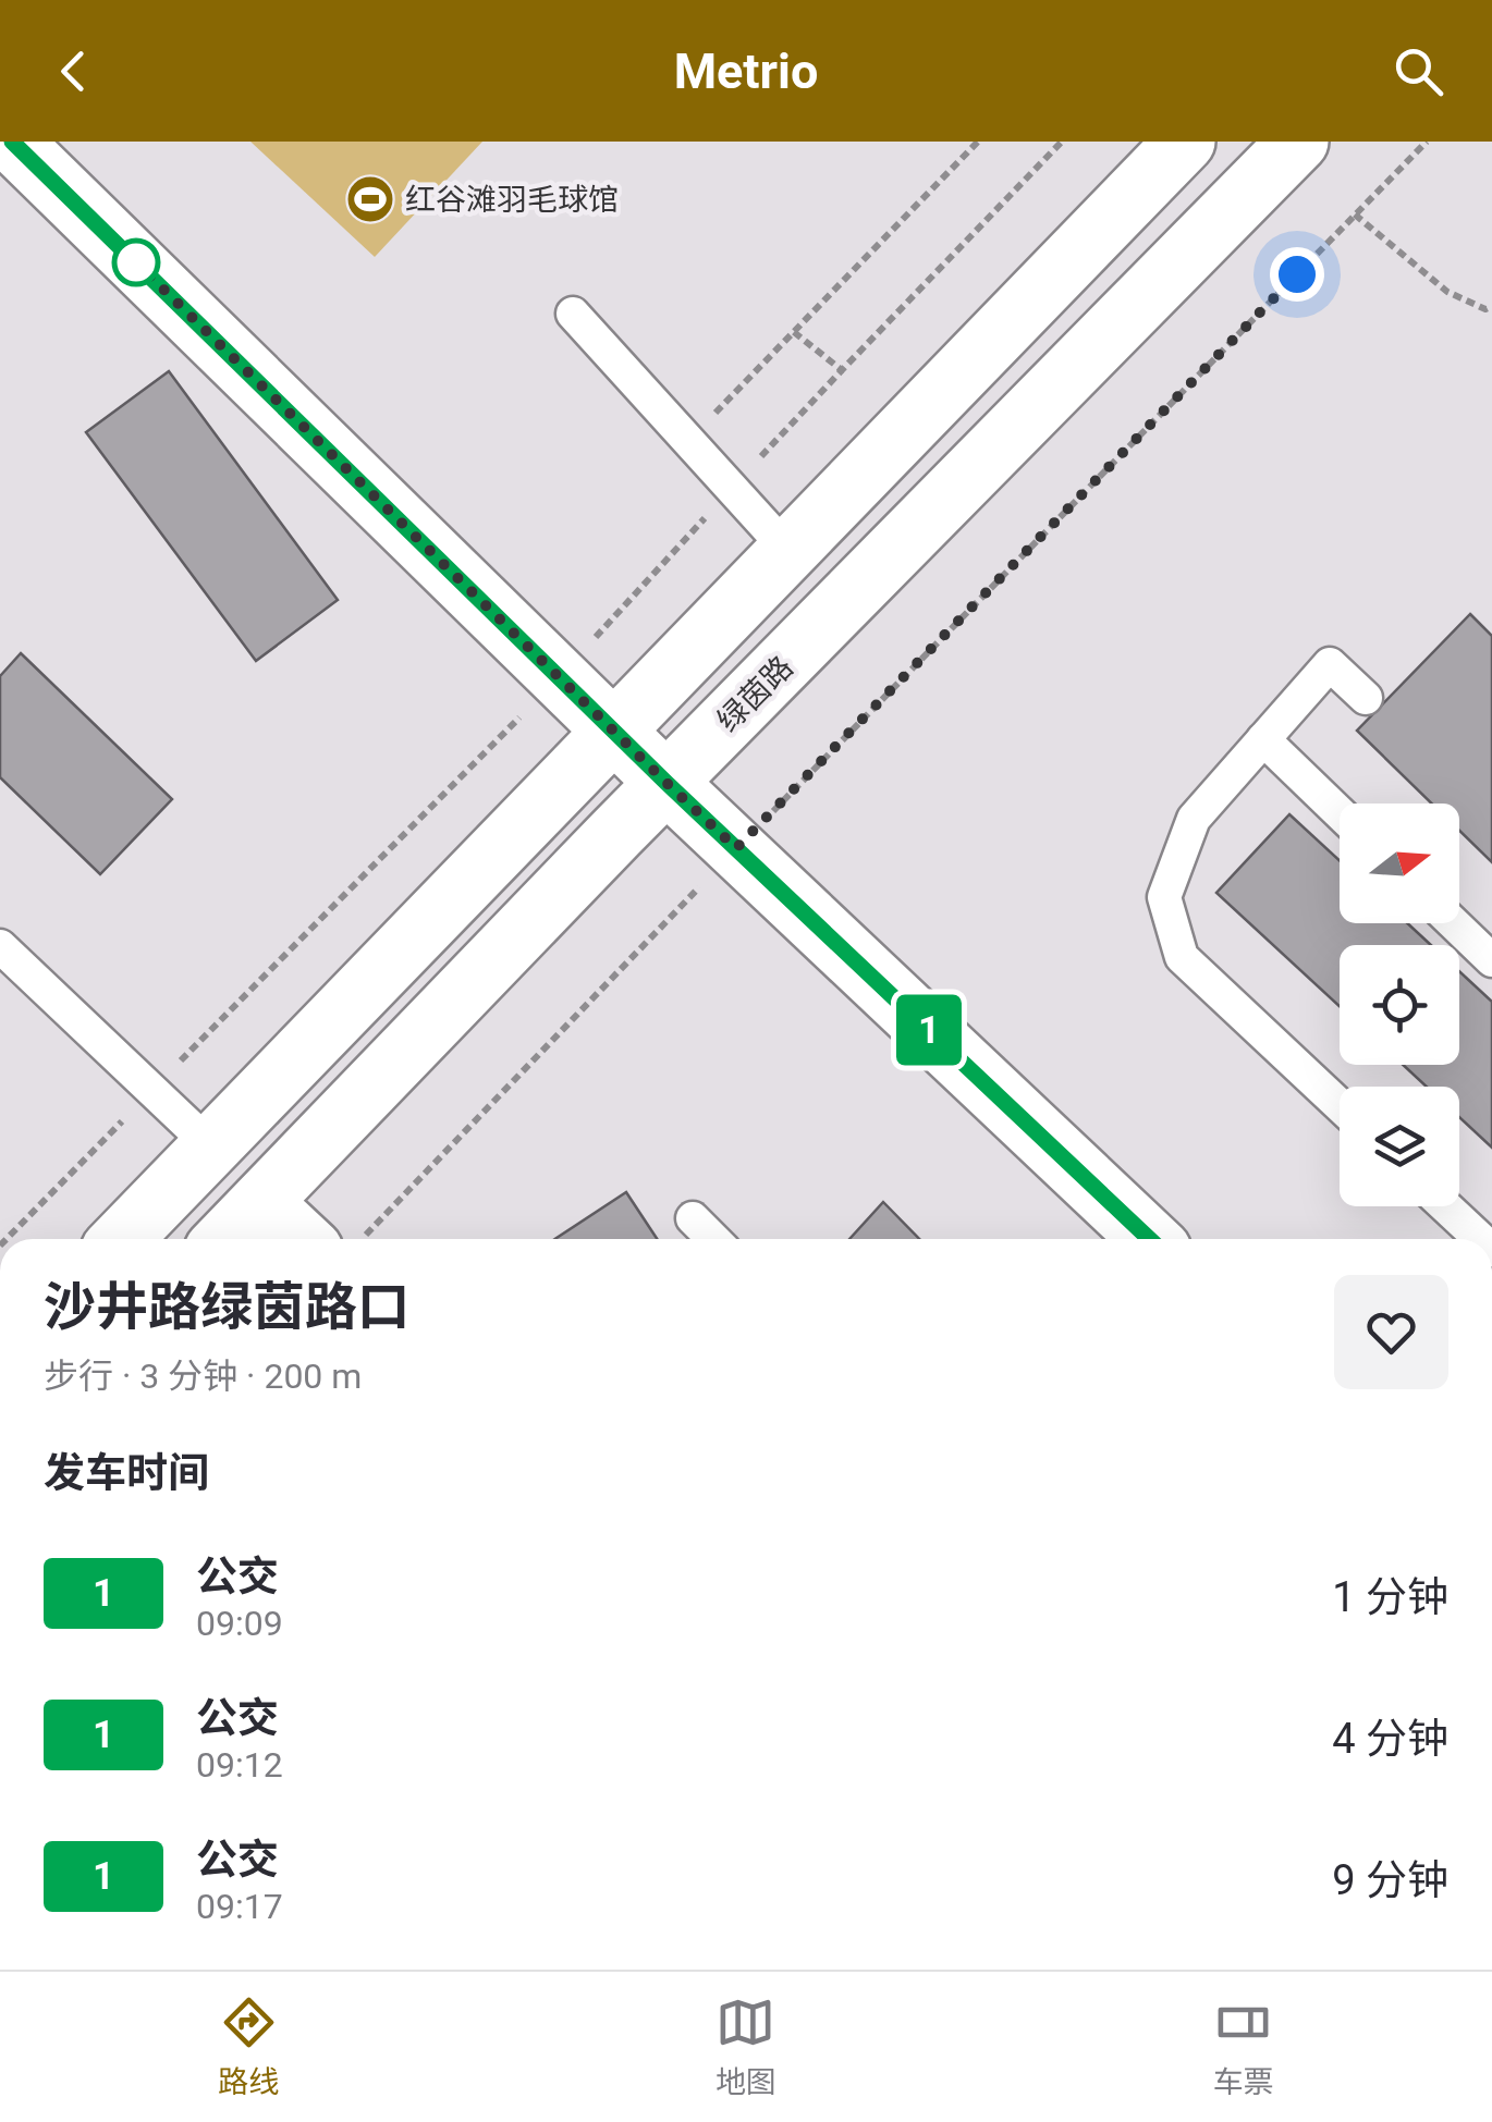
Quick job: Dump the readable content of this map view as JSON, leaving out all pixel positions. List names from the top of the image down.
{
  "streets": {
    "main road": ["绿茵路"]
  },
  "places": {
    "sports": ["红谷滩羽毛球馆"]
  },
  "lines": ["bus line 1"],
  "north": "right",
  "page": {
    "header": "Metrio",
    "on_map": "1",
    "heading": [
      ["沙井路绿茵路口", "步行 · 3 分钟 · 200 m"],
      "发车时间"
    ],
    "list": [
      {
        "mark": "1",
        "name": "公交",
        "note": "09:09",
        "value": "1 分钟"
      },
      {
        "mark": "1",
        "name": "公交",
        "note": "09:12",
        "value": "4 分钟"
      },
      {
        "mark": "1",
        "name": "公交",
        "note": "09:17",
        "value": "9 分钟"
      }
    ],
    "tabs": ["路线", "地图", "车票"]
  }
}
